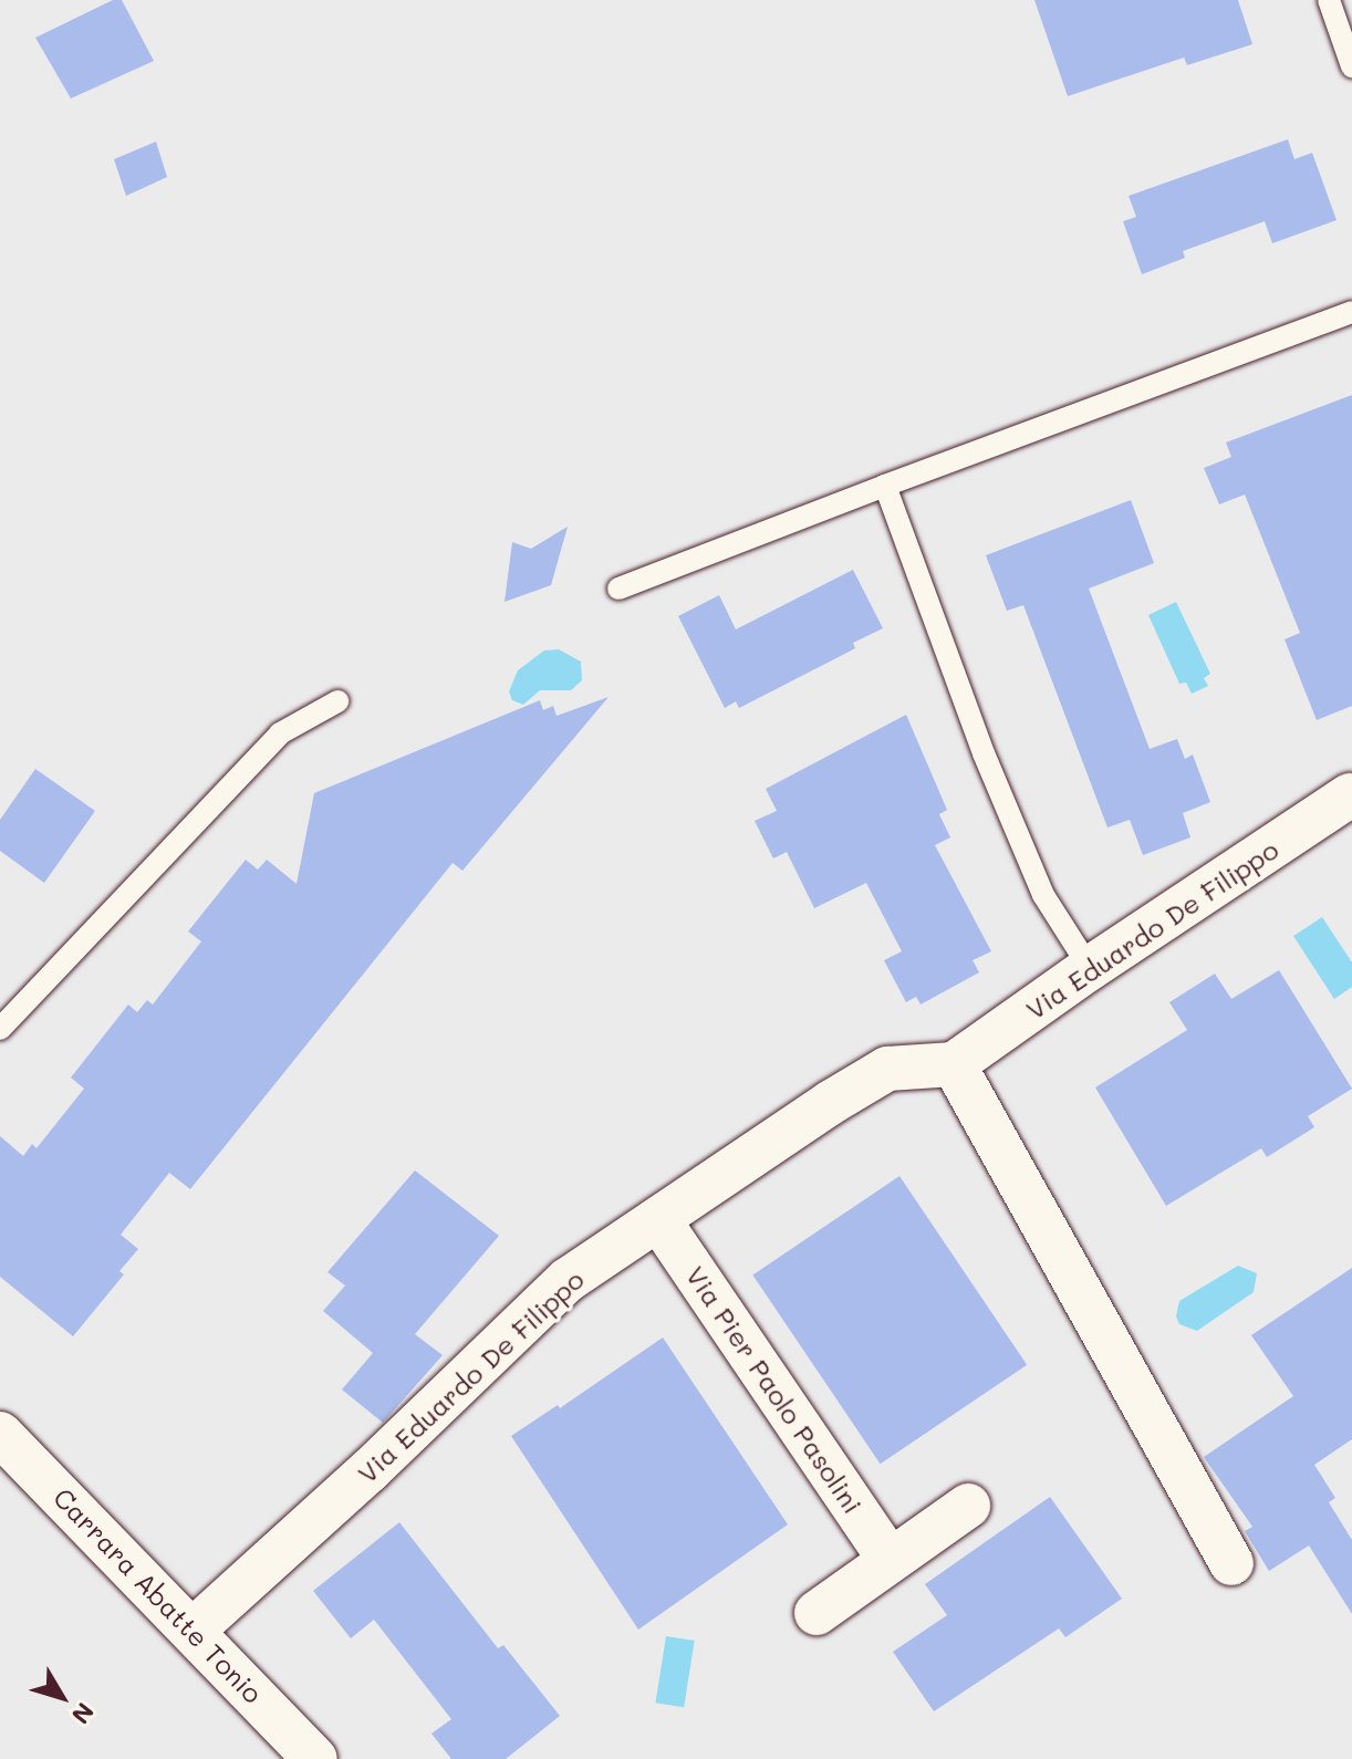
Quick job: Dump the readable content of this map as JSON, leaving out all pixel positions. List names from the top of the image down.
{
  "streets": {
    "street": ["Via Eduardo De Filippo", "Via Pier Paolo Pasolini", "Carrara Abatte Tonio"]
  },
  "crossings": [
    ["Via Eduardo De Filippo", "Via Pier Paolo Pasolini"],
    ["Via Eduardo De Filippo", "Carrara Abatte Tonio"]
  ],
  "north": "bottom right"
}
